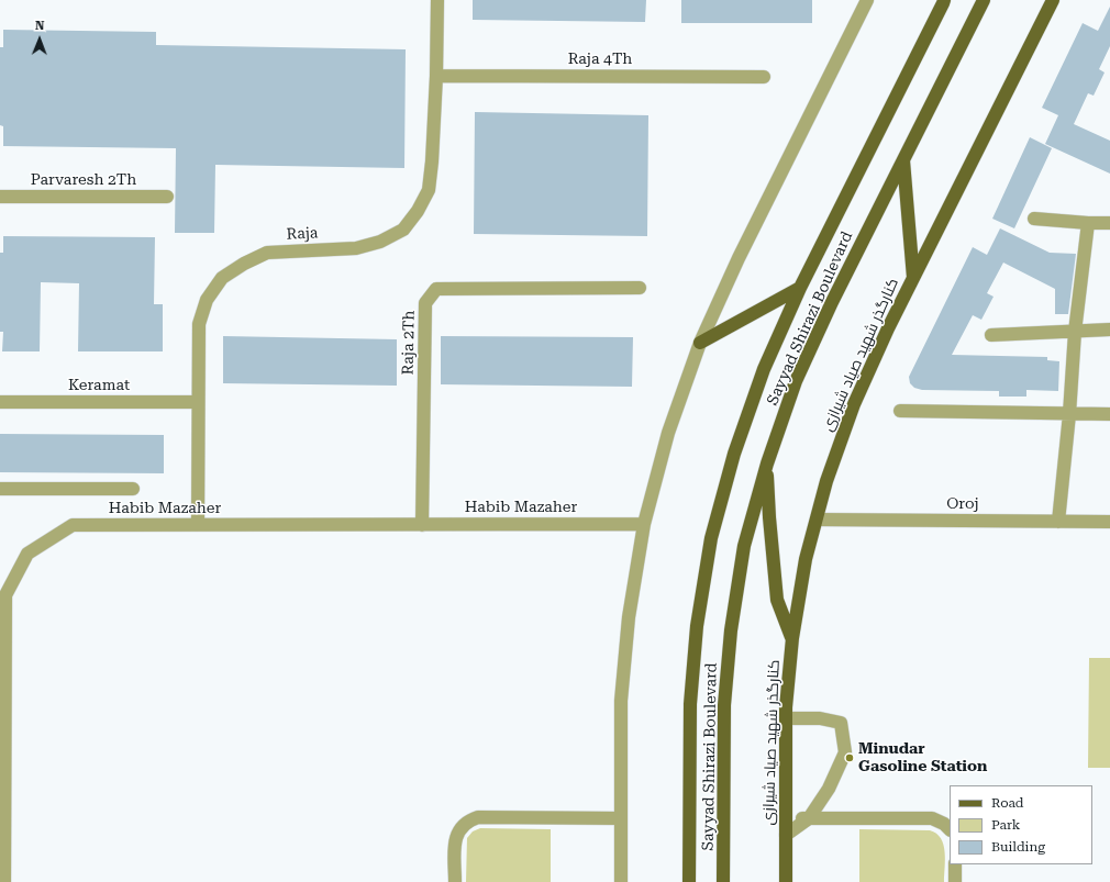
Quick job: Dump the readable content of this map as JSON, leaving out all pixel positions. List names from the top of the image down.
{
  "streets": {
    "main road": ["Sayyad Shirazi Boulevard", "کنارگذر شهید صیاد شیرازی"],
    "street": [
      "Raja 4Th",
      "Parvaresh 2Th",
      "Raja",
      "Raja 2Th",
      "Keramat",
      "Oroj",
      "Habib Mazaher"
    ]
  },
  "crossings": [
    ["Raja 4Th", "Raja"],
    ["Raja", "Keramat"],
    ["Raja", "Habib Mazaher"],
    ["Raja 2Th", "Habib Mazaher"],
    ["کنارگذر شهید صیاد شیرازی", "Oroj"]
  ],
  "places": ["Minudar Gasoline Station"],
  "legend": ["Road", "Park", "Building"],
  "north": "top"
}
